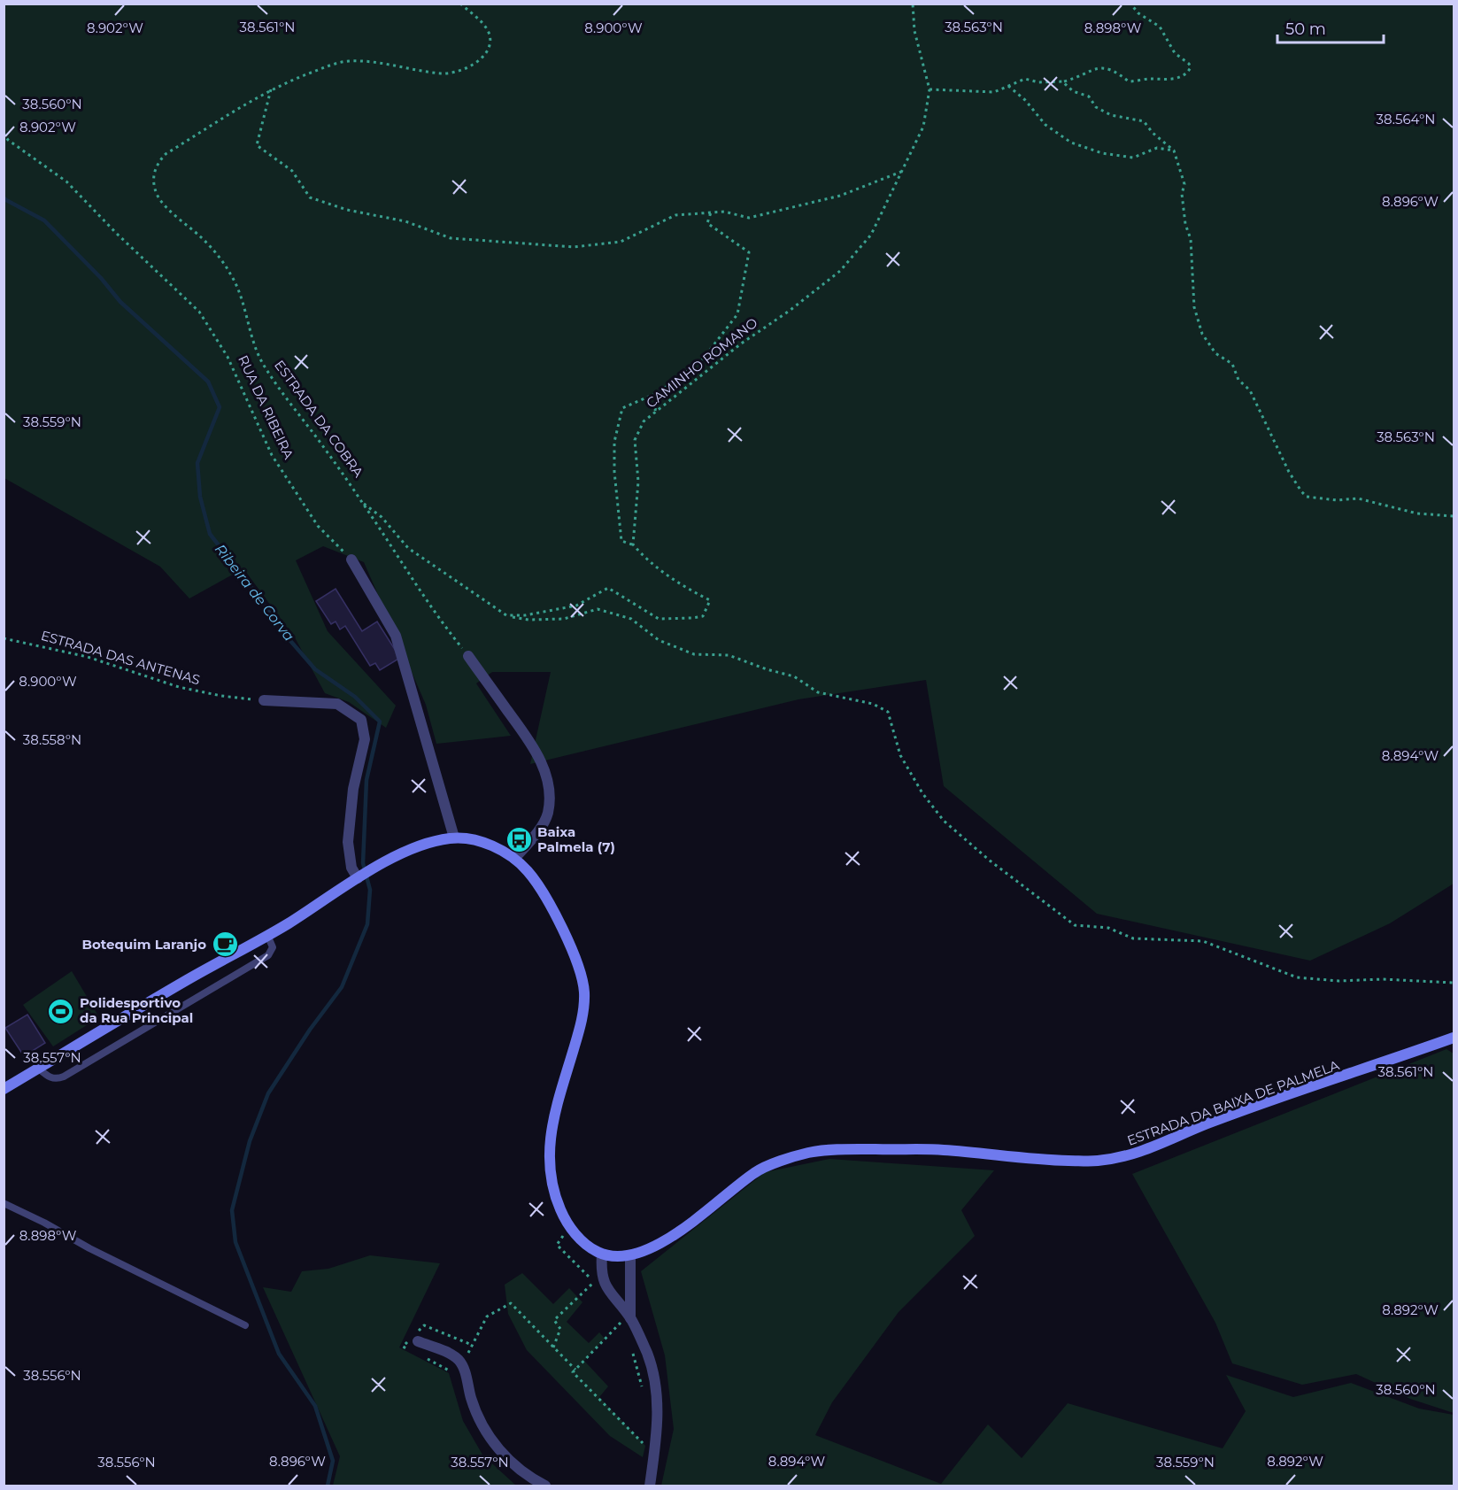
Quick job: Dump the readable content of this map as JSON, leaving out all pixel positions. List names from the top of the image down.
{
  "streets": {
    "street": ["ESTRADA DA BAIXA DE PALMELA"],
    "path": [
      "CAMINHO ROMANO",
      "RUA DA RIBEIRA",
      "ESTRADA DA COBRA",
      "ESTRADA DAS ANTENAS"
    ]
  },
  "water": ["Ribeira de Corva"],
  "places": {
    "bus stop": ["Baixa Palmela (7)"],
    "cafe": ["Botequim Laranjo"],
    "sports": ["Polidesportivo da Rua Principal"]
  },
  "scale_bar": "50 m",
  "coordinates": [
    "38.561°N",
    "38.563°N",
    "8.902°W",
    "8.900°W",
    "8.898°W",
    "38.560°N",
    "38.564°N",
    "8.896°W",
    "38.559°N",
    "38.558°N",
    "8.894°W",
    "38.557°N",
    "8.892°W",
    "38.556°N"
  ]
}
